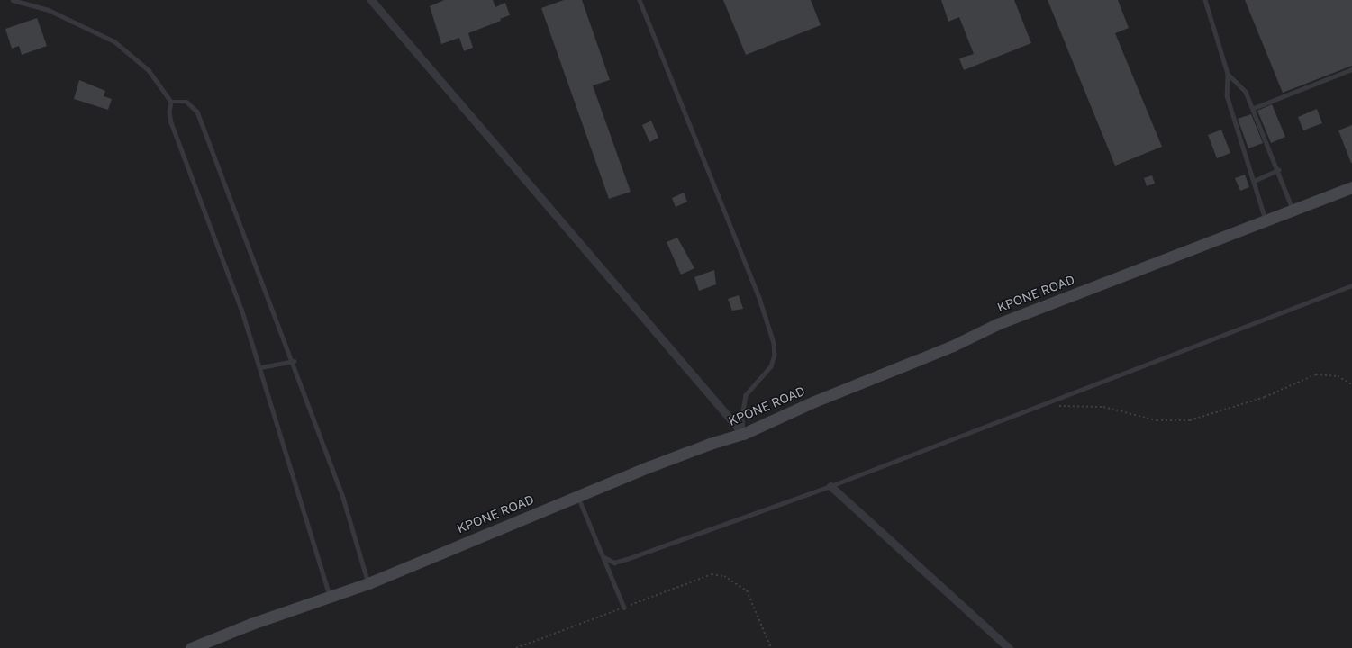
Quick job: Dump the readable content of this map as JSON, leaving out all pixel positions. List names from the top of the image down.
{
  "streets": {
    "main road": ["KPONE ROAD"]
  }
}
